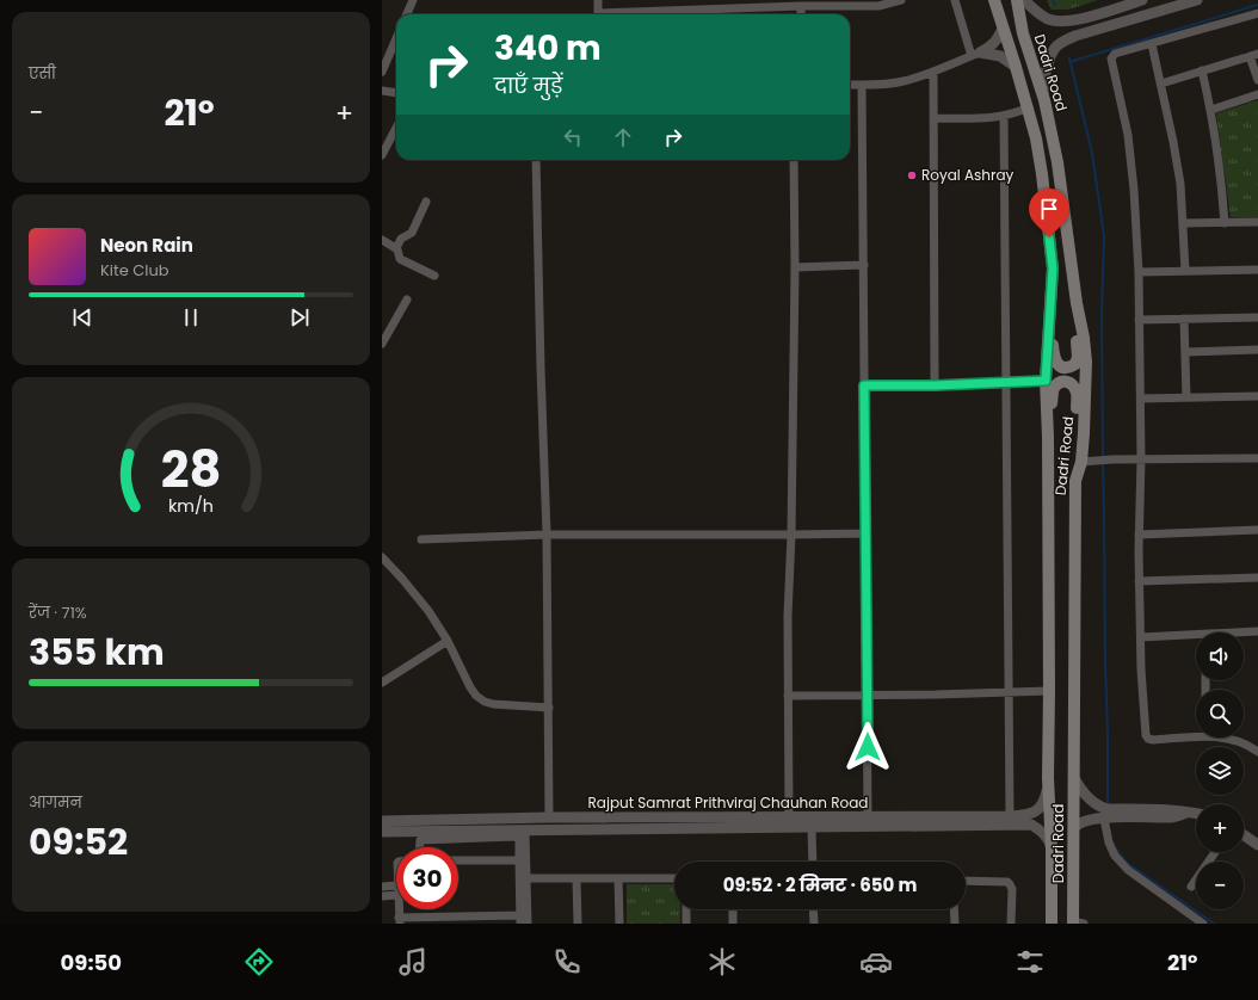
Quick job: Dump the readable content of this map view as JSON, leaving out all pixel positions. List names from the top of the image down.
{
  "streets": {
    "main road": ["Dadri Road"],
    "street": ["Rajput Samrat Prithviraj Chauhan Road"]
  },
  "crossings": [
    ["Dadri Road", "Rajput Samrat Prithviraj Chauhan Road"]
  ],
  "places": ["Royal Ashray"],
  "page": {
    "tile": [
      "एसी",
      ["रेंज · 71%", "355 km"],
      ["आगमन", "09:52"]
    ],
    "turn": ["340 m", "दाएँ मुड़ें"],
    "heat": ["−", "21°", "+"],
    "song": ["Neon Rain", "Kite Club"],
    "map_buttons": ["+", "−"],
    "limit": "30",
    "trip": "09:52 · 2 मिनट · 650 m",
    "tabs": ["09:50", "21°"],
    "gauge": ["28", "km/h"]
  }
}
